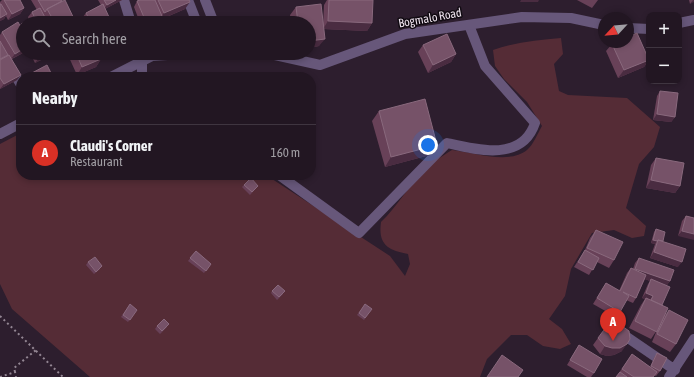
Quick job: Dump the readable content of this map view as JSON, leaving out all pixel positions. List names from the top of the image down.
{
  "streets": {
    "street": ["Bogmalo Road"]
  },
  "north": "bottom left",
  "page": {
    "map_buttons": ["+", "−"],
    "search": "Search here",
    "heading": "Nearby",
    "list": [
      {
        "mark": "A",
        "name": "Claudi's Corner",
        "note": "Restaurant",
        "value": "160 m"
      }
    ],
    "pins": "A"
  }
}
